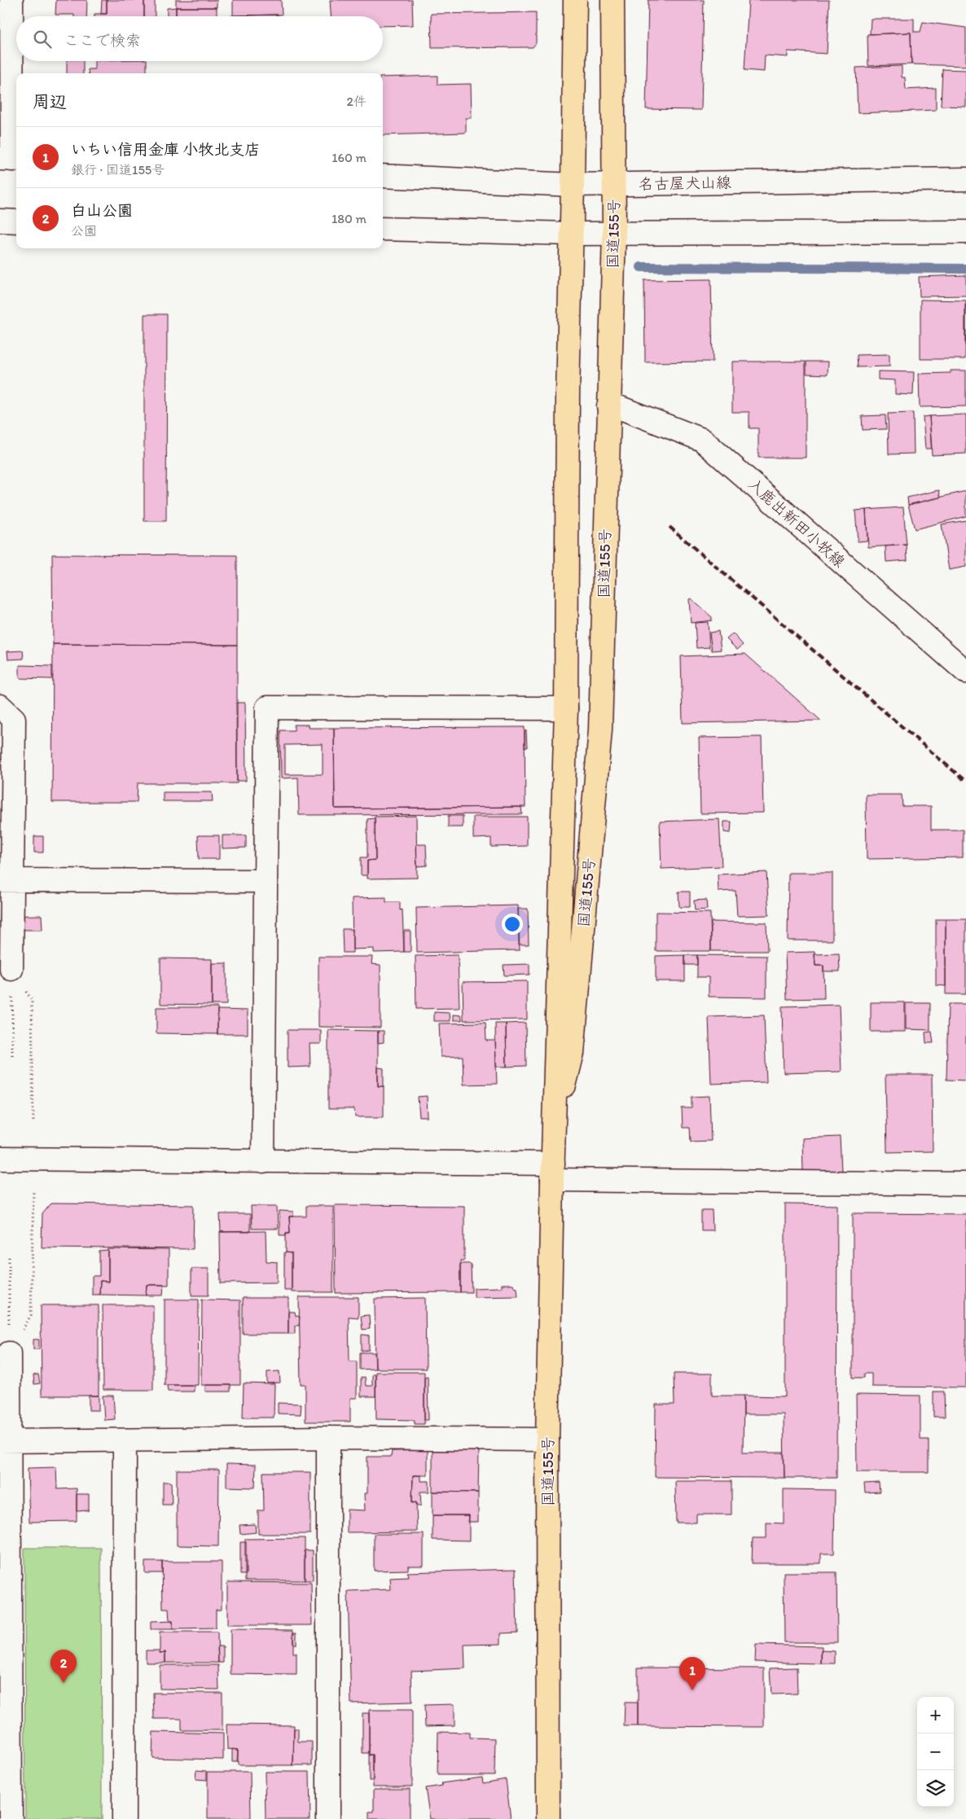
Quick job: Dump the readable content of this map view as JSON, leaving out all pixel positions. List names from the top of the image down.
{
  "streets": {
    "highway": ["国道155号"],
    "street": ["名古屋犬山線", "入鹿出新田小牧線"]
  },
  "crossings": [
    ["名古屋犬山線", "国道155号"],
    ["国道155号", "入鹿出新田小牧線"]
  ],
  "page": {
    "search": "ここで検索",
    "heading": ["周辺", "2件"],
    "list": [
      {
        "mark": "1",
        "name": "いちい信用金庫 小牧北支店",
        "note": "銀行 · 国道155号",
        "value": "160 m"
      },
      {
        "mark": "2",
        "name": "白山公園",
        "note": "公園",
        "value": "180 m"
      }
    ],
    "pins": ["2", "1"],
    "map_buttons": ["+", "−"]
  }
}
